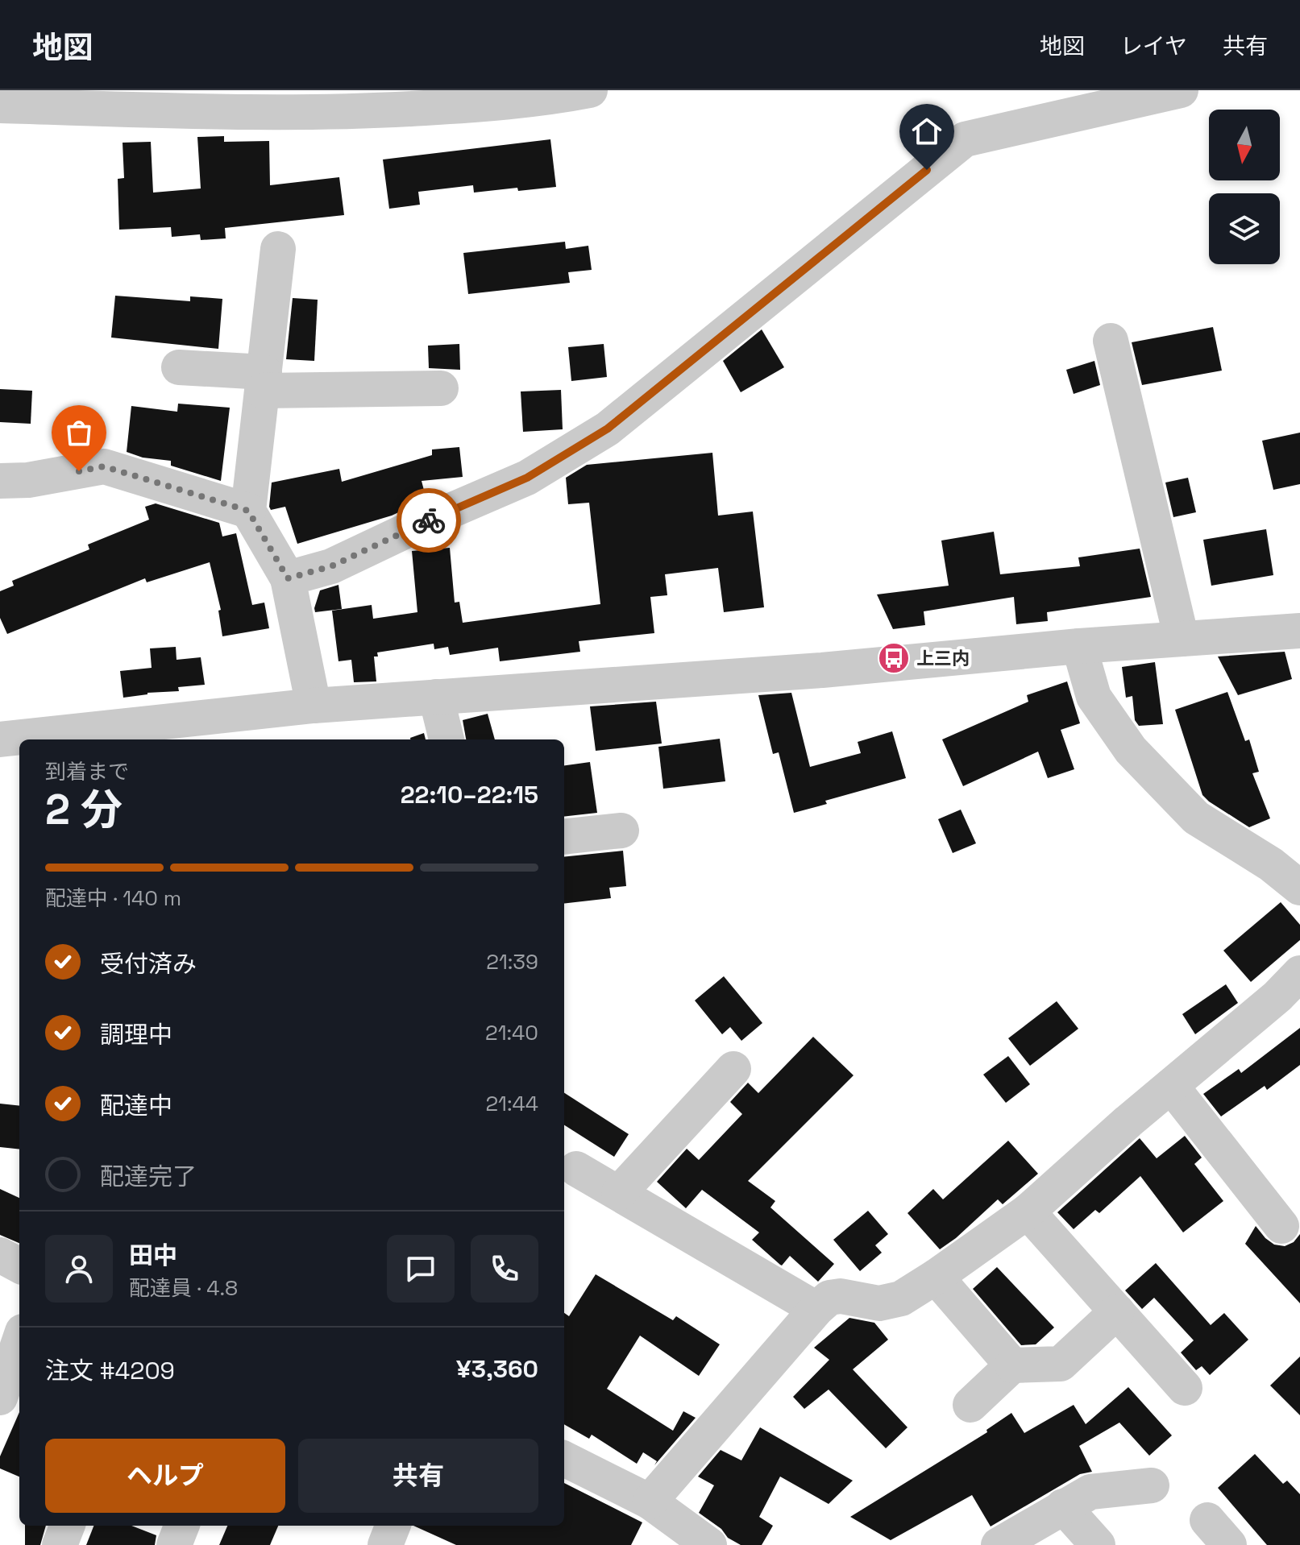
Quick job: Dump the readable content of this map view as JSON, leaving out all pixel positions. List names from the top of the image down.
{
  "places": {
    "bus stop": ["上三内"]
  },
  "north": "bottom",
  "page": {
    "header": "地図",
    "nav": ["地図", "レイヤ", "共有"],
    "heading": ["2 分", "到着まで", "22:10–22:15"],
    "panel": [
      "田中",
      "配達員 · 4.8",
      "注文 #4209",
      "¥3,360"
    ],
    "bar": "配達中 · 140 m",
    "list": [
      ["受付済み", "21:39"],
      ["調理中", "21:40"],
      ["配達中", "21:44"],
      "配達完了"
    ],
    "buttons": ["ヘルプ", "共有"]
  }
}
